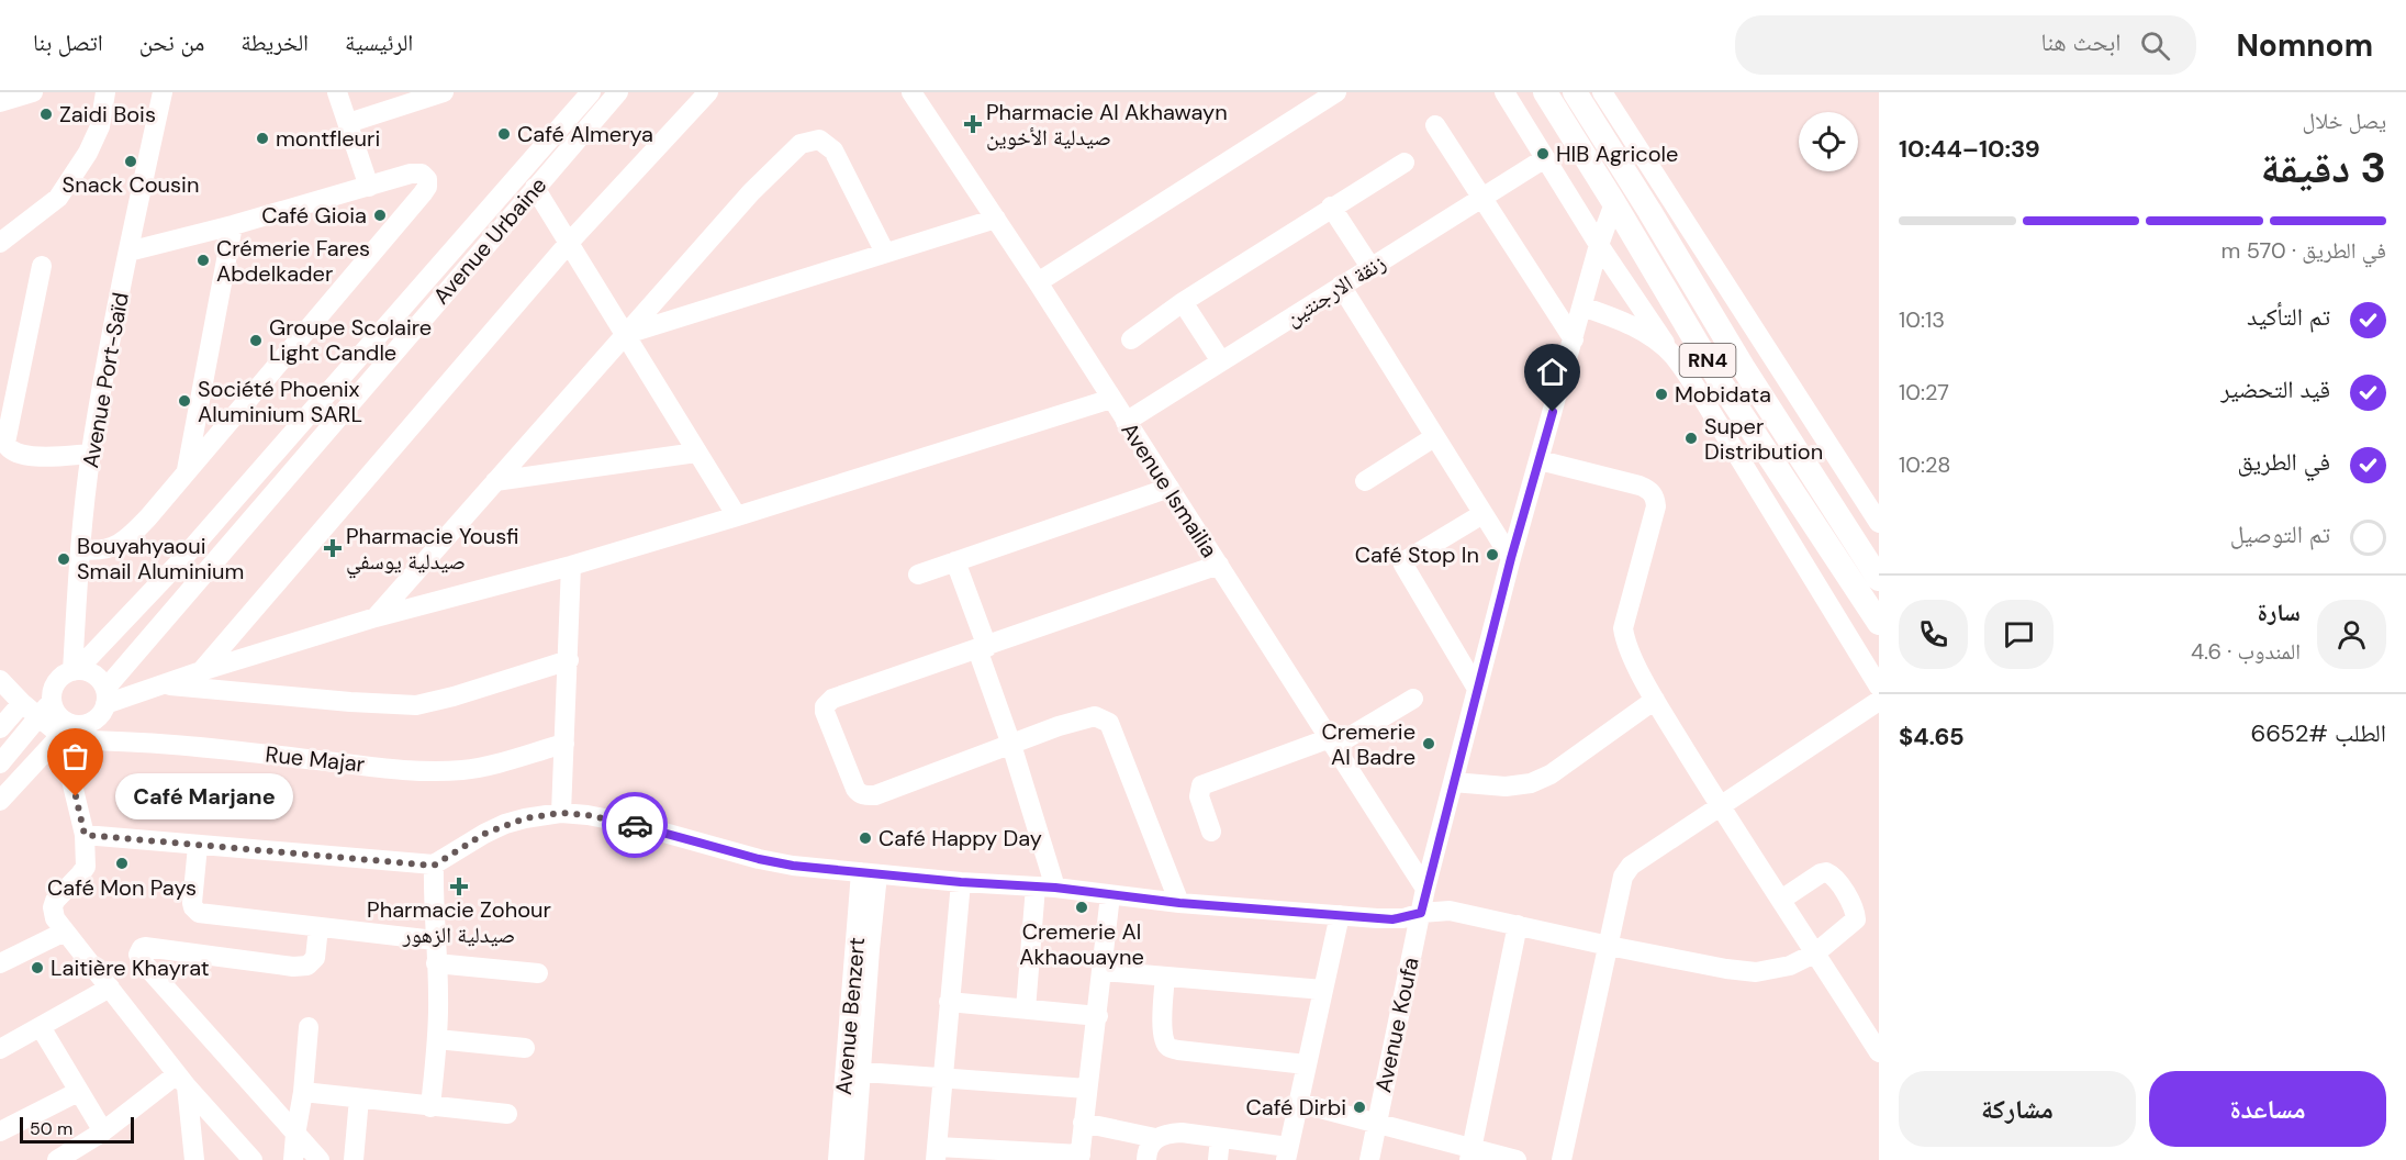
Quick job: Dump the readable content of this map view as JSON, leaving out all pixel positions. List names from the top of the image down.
{
  "streets": {
    "main road": ["RN4"],
    "street": [
      "Avenue Urbaine",
      "زنقة الارجنتين",
      "Avenue Port-Saïd",
      "Avenue Ismailia",
      "Rue Majar",
      "Avenue Benzert",
      "Avenue Koufa"
    ]
  },
  "crossings": [
    ["Avenue Urbaine", "Avenue Port-Saïd"],
    ["Avenue Urbaine", "Rue Majar"],
    ["زنقة الارجنتين", "Avenue Ismailia"],
    ["RN4", "Avenue Koufa"],
    ["Avenue Port-Saïd", "Rue Majar"],
    ["Avenue Ismailia", "Avenue Koufa"]
  ],
  "places": {
    "other": [
      "Zaidi Bois",
      "Café Almerya",
      "montfleuri",
      "HIB Agricole",
      "Snack Cousin",
      "Café Gioia",
      "Crémerie Fares Abdelkader",
      "Groupe Scolaire Light Candle",
      "Mobidata",
      "Société Phoenix Aluminium SARL",
      "Super Distribution",
      "Café Stop In",
      "Bouyahyaoui Smail Aluminium",
      "Cremerie Al Badre",
      "Café Marjane",
      "Café Happy Day",
      "Café Mon Pays",
      "Cremerie Al Akhaouayne",
      "Laitière Khayrat",
      "Café Dirbi"
    ],
    "health": ["Pharmacie Al Akhawayn صيدلية الأخوين", "Pharmacie Yousfi صيدلية يوسفي", "Pharmacie Zohour صيدلية الزهور"]
  },
  "scale_bar": "50 m",
  "page": {
    "header": "Nomnom",
    "search": "ابحث هنا",
    "nav": [
      "الرئيسية",
      "الخريطة",
      "من نحن",
      "اتصل بنا"
    ],
    "heading": ["3 دقيقة", "يصل خلال", "10:39–10:44"],
    "panel": [
      "سارة",
      "المندوب · 4.6",
      "الطلب #6652",
      "$4.65"
    ],
    "bar": "في الطريق · 570 m",
    "list": [
      ["تم التأكيد", "10:13"],
      ["قيد التحضير", "10:27"],
      ["في الطريق", "10:28"],
      "تم التوصيل"
    ],
    "bubble": "Café Marjane",
    "buttons": ["مساعدة", "مشاركة"],
    "scale": "50 m"
  }
}
